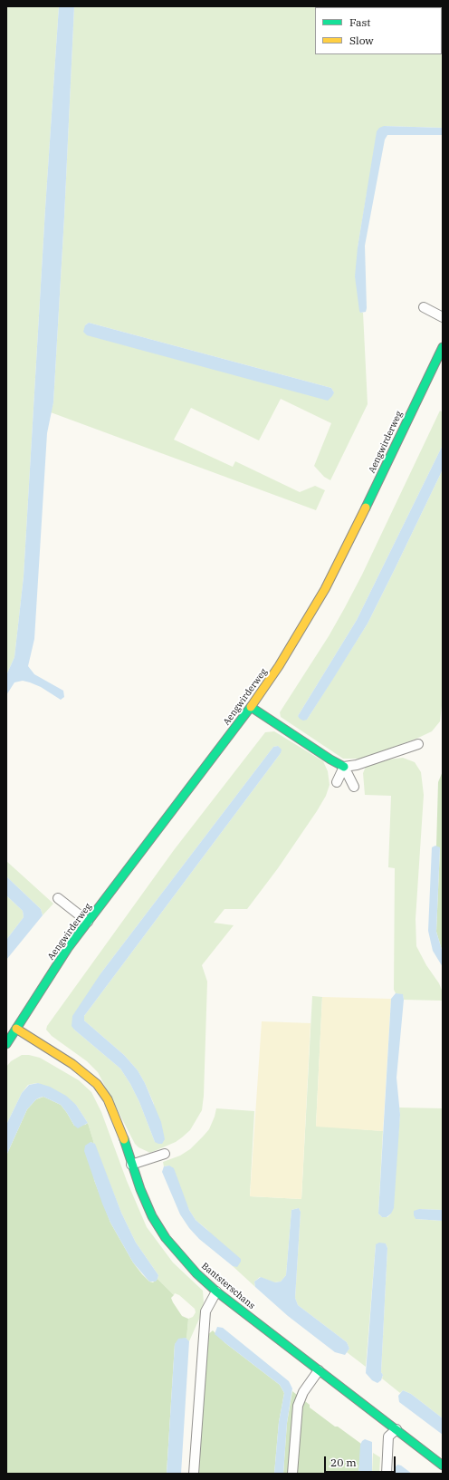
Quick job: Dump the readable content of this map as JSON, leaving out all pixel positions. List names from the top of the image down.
{
  "streets": {
    "street": ["Aengwirderweg", "Bantsterschans"]
  },
  "crossings": [
    ["Aengwirderweg", "Bantsterschans"]
  ],
  "legend": ["Fast", "Slow"],
  "scale_bar": "20 m"
}
